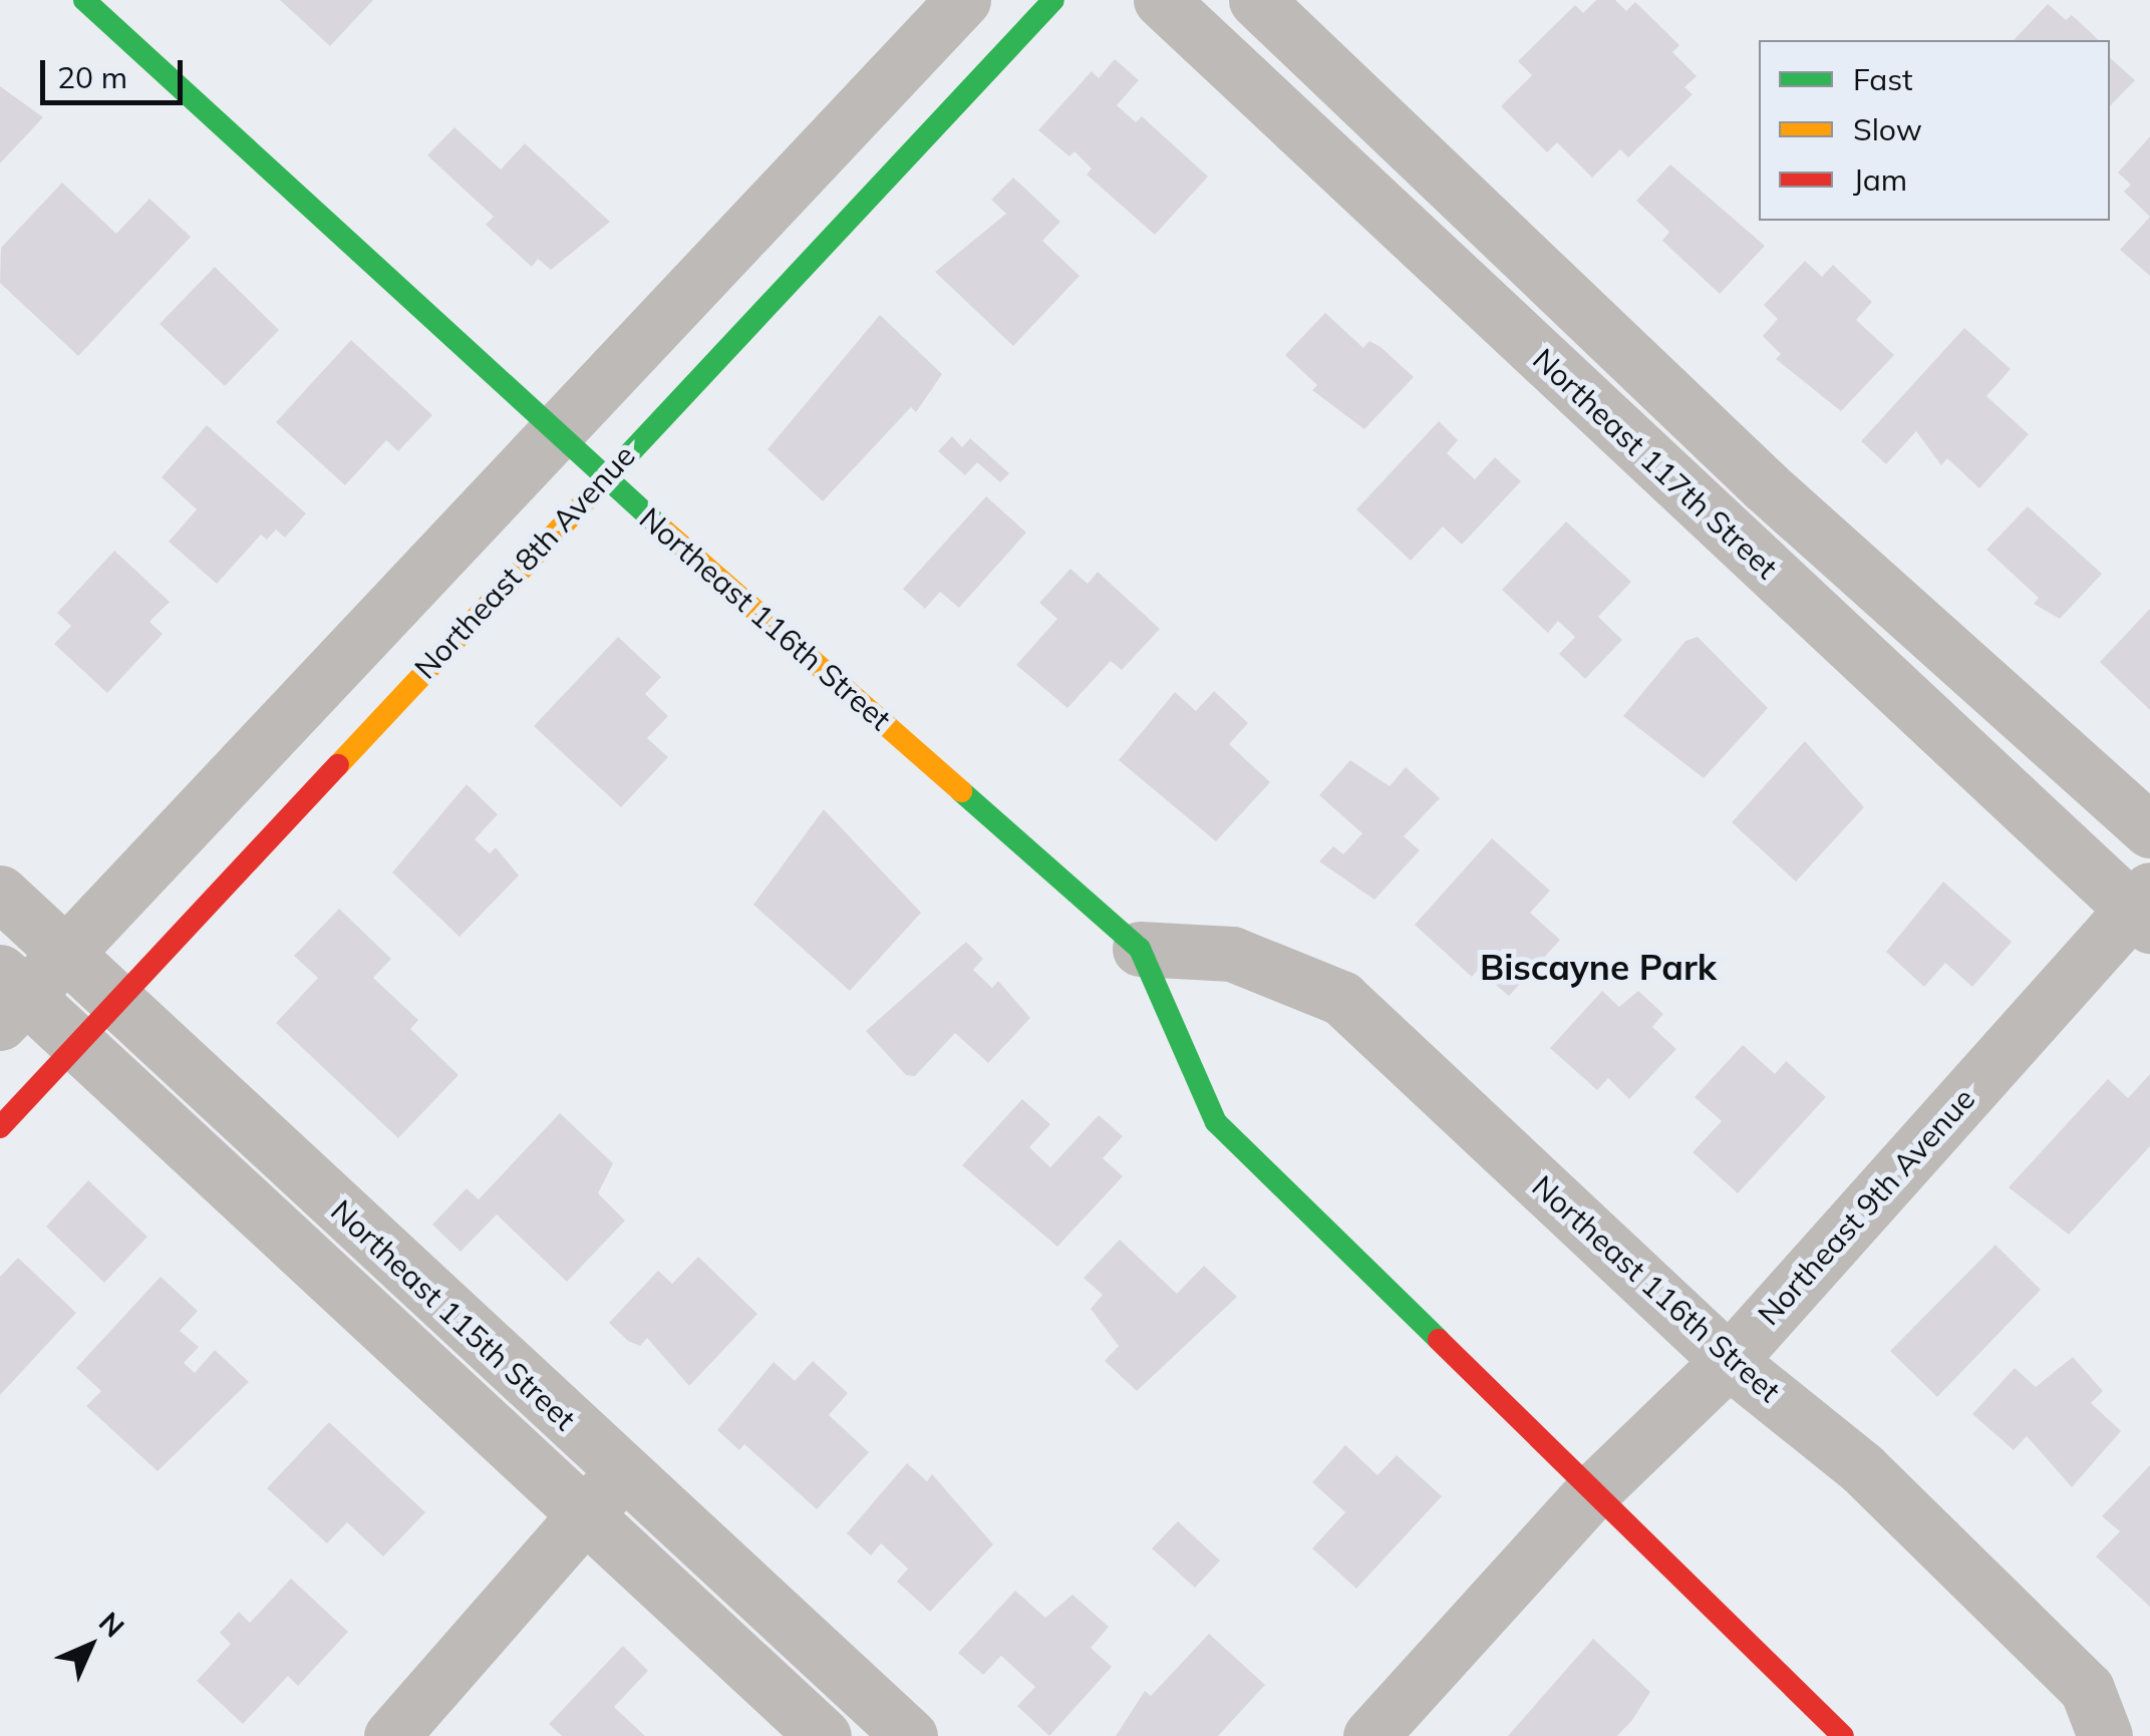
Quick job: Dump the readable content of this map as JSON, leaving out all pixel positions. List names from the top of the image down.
{
  "streets": {
    "street": [
      "Northeast 117th Street",
      "Northeast 8th Avenue",
      "Northeast 116th Street",
      "Northeast 9th Avenue",
      "Northeast 115th Street"
    ]
  },
  "crossings": [
    ["Northeast 117th Street", "Northeast 9th Avenue"],
    ["Northeast 8th Avenue", "Northeast 116th Street"],
    ["Northeast 8th Avenue", "Northeast 115th Street"],
    ["Northeast 116th Street", "Northeast 9th Avenue"]
  ],
  "districts": ["Biscayne Park"],
  "legend": ["Fast", "Slow", "Jam"],
  "scale_bar": "20 m",
  "north": "top right"
}
